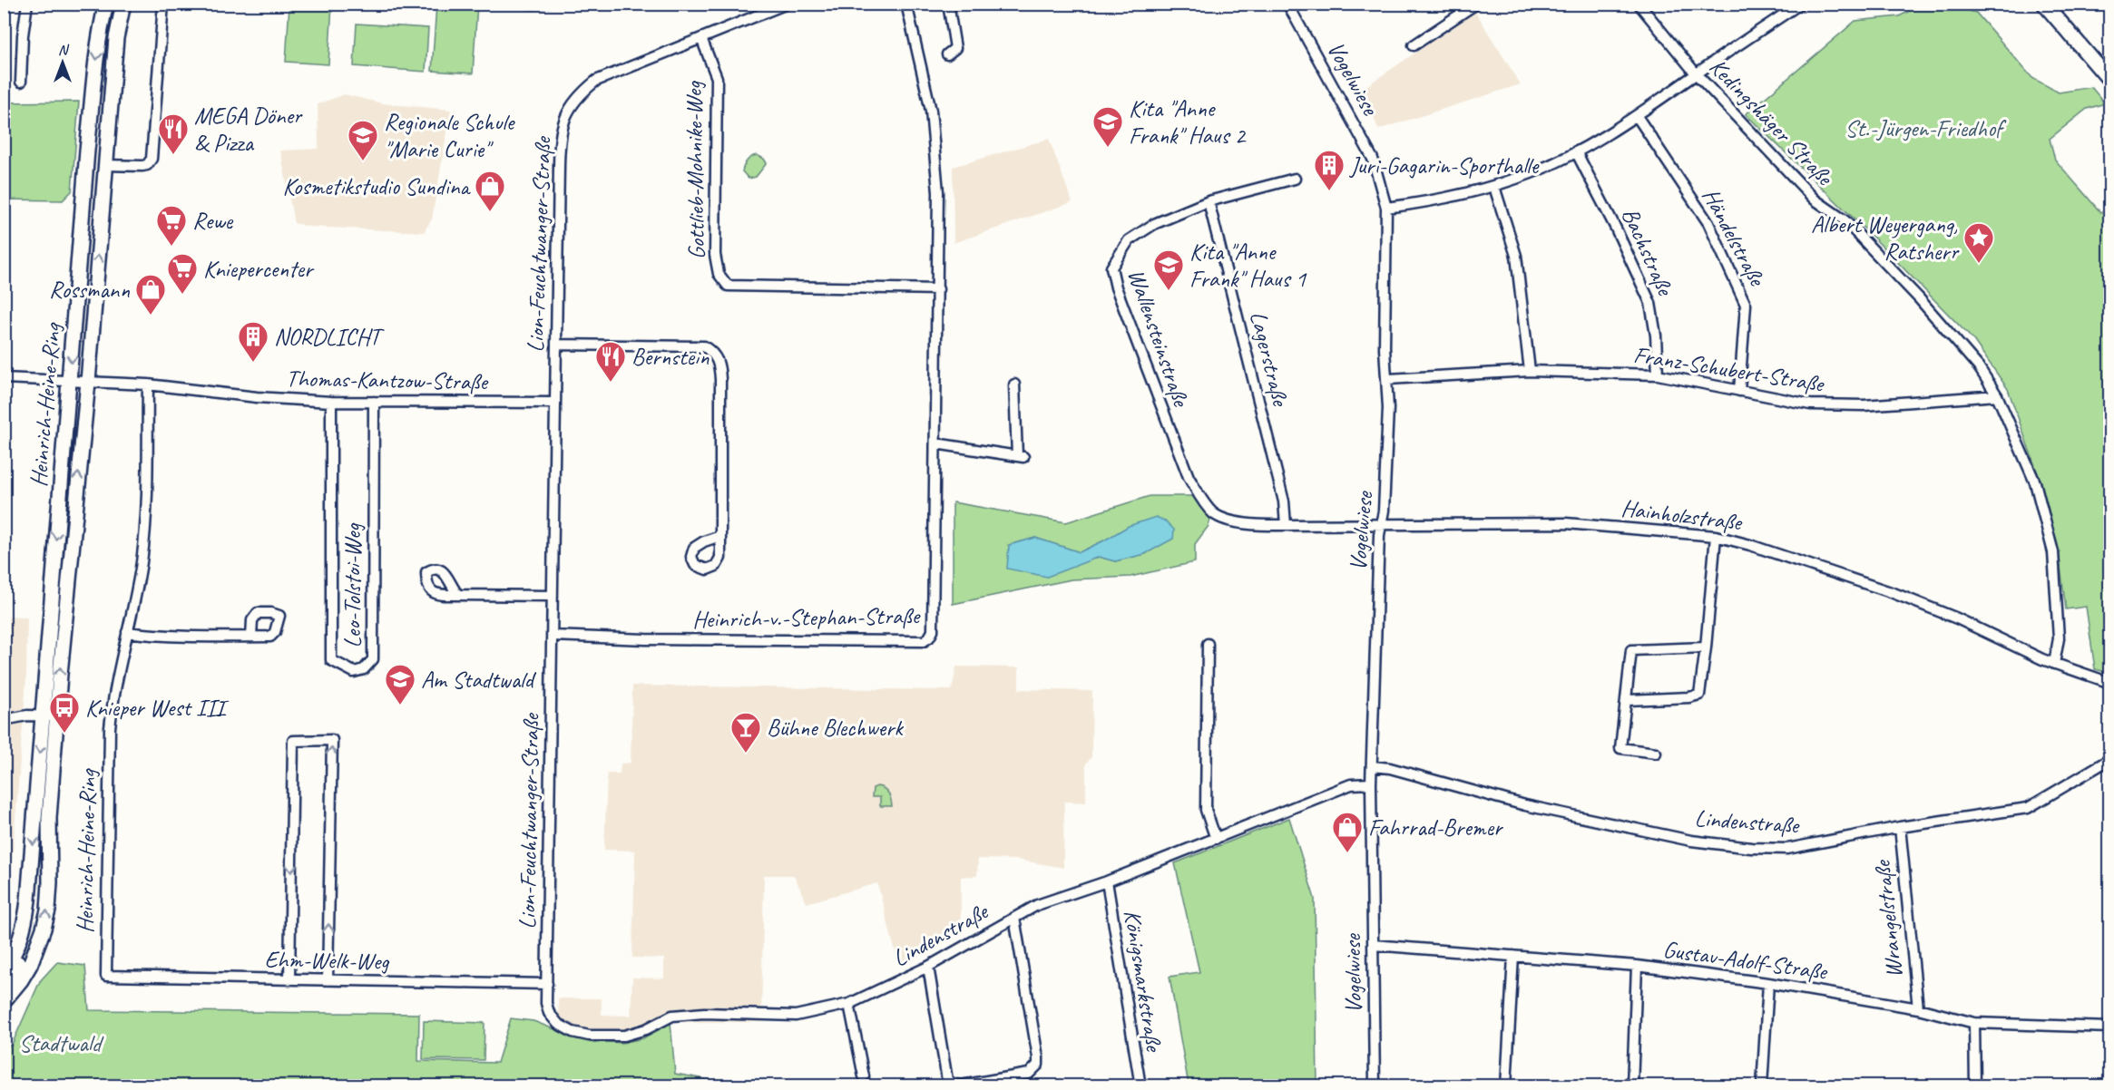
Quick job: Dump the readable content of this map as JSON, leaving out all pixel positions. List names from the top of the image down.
{
  "streets": {
    "main road": ["Heinrich-Heine-Ring"],
    "street": [
      "Vogelwiese",
      "Kedingshäger Straße",
      "Gottlieb-Mohnike-Weg",
      "Händelstraße",
      "Lion-Feuchtwanger-Straße",
      "Bachstraße",
      "Wallensteinstraße",
      "Lagerstraße",
      "Franz-Schubert-Straße",
      "Thomas-Kantzow-Straße",
      "Hainholzstraße",
      "Leo-Tolstoi-Weg",
      "Heinrich-v.-Stephan-Straße",
      "Lindenstraße",
      "Wrangelstraße",
      "Ehm-Welk-Weg",
      "Gustav-Adolf-Straße",
      "Königsmarkstraße"
    ]
  },
  "crossings": [
    ["Vogelwiese", "Franz-Schubert-Straße"],
    ["Vogelwiese", "Hainholzstraße"],
    ["Vogelwiese", "Lindenstraße"],
    ["Vogelwiese", "Gustav-Adolf-Straße"],
    ["Kedingshäger Straße", "Franz-Schubert-Straße"],
    ["Kedingshäger Straße", "Hainholzstraße"],
    ["Gottlieb-Mohnike-Weg", "Lion-Feuchtwanger-Straße"],
    ["Gottlieb-Mohnike-Weg", "Heinrich-v.-Stephan-Straße"],
    ["Händelstraße", "Franz-Schubert-Straße"],
    ["Lion-Feuchtwanger-Straße", "Thomas-Kantzow-Straße"],
    ["Lion-Feuchtwanger-Straße", "Heinrich-v.-Stephan-Straße"],
    ["Lion-Feuchtwanger-Straße", "Lindenstraße"],
    ["Lion-Feuchtwanger-Straße", "Ehm-Welk-Weg"],
    ["Bachstraße", "Franz-Schubert-Straße"],
    ["Wallensteinstraße", "Lagerstraße"],
    ["Wallensteinstraße", "Hainholzstraße"],
    ["Lagerstraße", "Hainholzstraße"],
    ["Thomas-Kantzow-Straße", "Heinrich-Heine-Ring"],
    ["Thomas-Kantzow-Straße", "Leo-Tolstoi-Weg"],
    ["Heinrich-Heine-Ring", "Ehm-Welk-Weg"],
    ["Lindenstraße", "Wrangelstraße"],
    ["Lindenstraße", "Ehm-Welk-Weg"],
    ["Lindenstraße", "Königsmarkstraße"],
    ["Wrangelstraße", "Gustav-Adolf-Straße"]
  ],
  "parks": ["St.-Jürgen-Friedhof", "Stadtwald"],
  "places": {
    "school or university": [
      "Kita \"Anne Frank\" Haus 2",
      "Regionale Schule \"Marie Curie\"",
      "Kita \"Anne Frank\" Haus 1",
      "Am Stadtwald"
    ],
    "restaurant": ["MEGA Döner & Pizza", "Bernstein"],
    "building": ["Juri-Gagarin-Sporthalle", "NORDLICHT"],
    "shop": ["Kosmetikstudio Sundina", "Rossmann", "Fahrrad-Bremer"],
    "supermarket": ["Rewe", "Kniepercenter"],
    "place": ["Albert Weyergang, Ratsherr"],
    "bus stop": ["Knieper West III"],
    "bar": ["Bühne Blechwerk"]
  },
  "north": "top"
}
